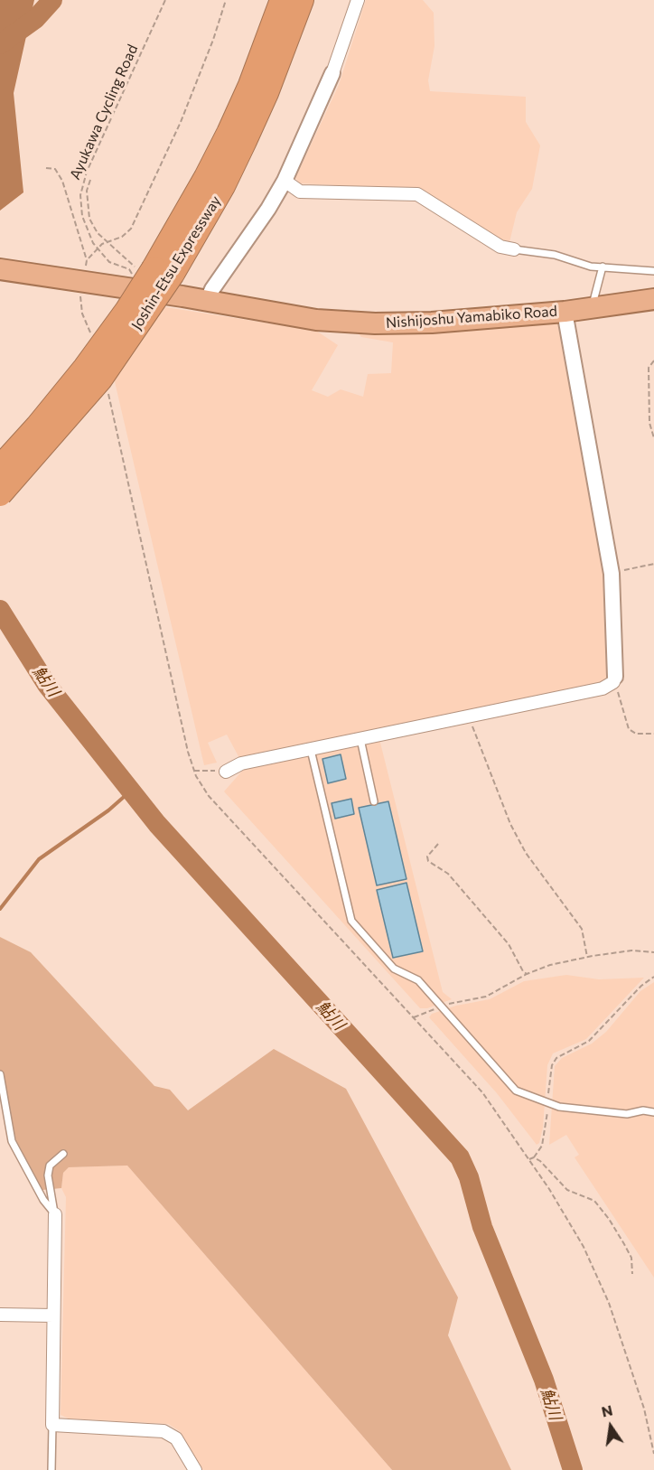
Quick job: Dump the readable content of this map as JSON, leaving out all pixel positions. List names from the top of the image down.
{
  "streets": {
    "highway": ["Joshin-Etsu Expressway", "Nishijoshu Yamabiko Road"],
    "path": ["Ayukawa Cycling Road"]
  },
  "water": ["鮎川"],
  "north": "top"
}
